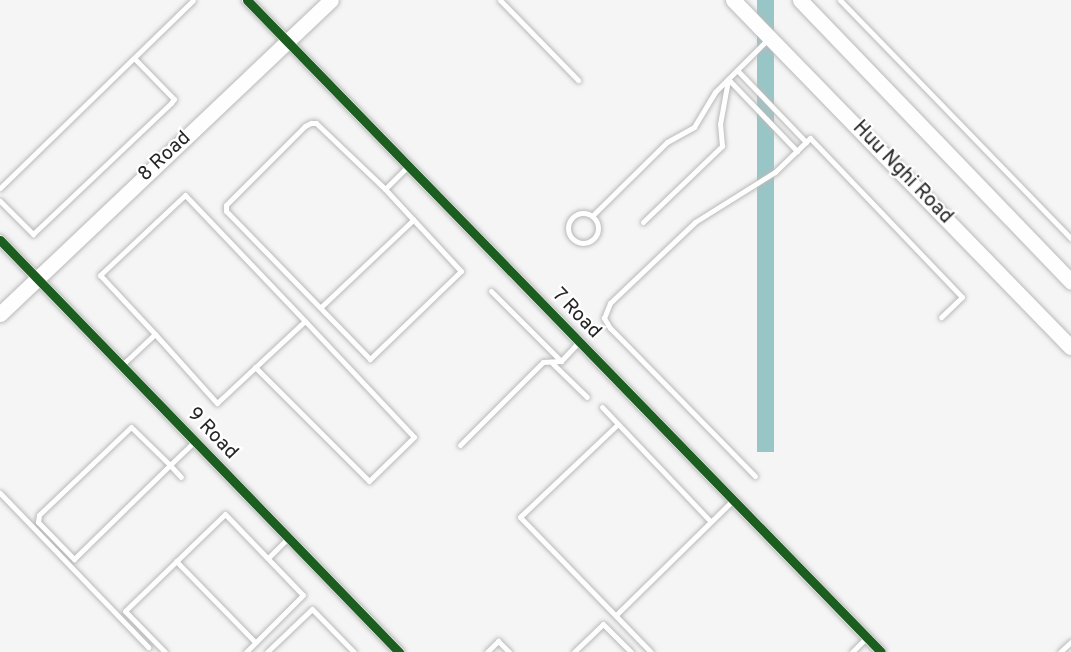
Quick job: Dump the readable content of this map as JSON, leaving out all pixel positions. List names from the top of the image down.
{
  "streets": {
    "main road": ["8 Road", "Huu Nghi Road"],
    "street": ["7 Road", "9 Road"]
  },
  "crossings": [
    ["8 Road", "7 Road"],
    ["8 Road", "9 Road"]
  ]
}
